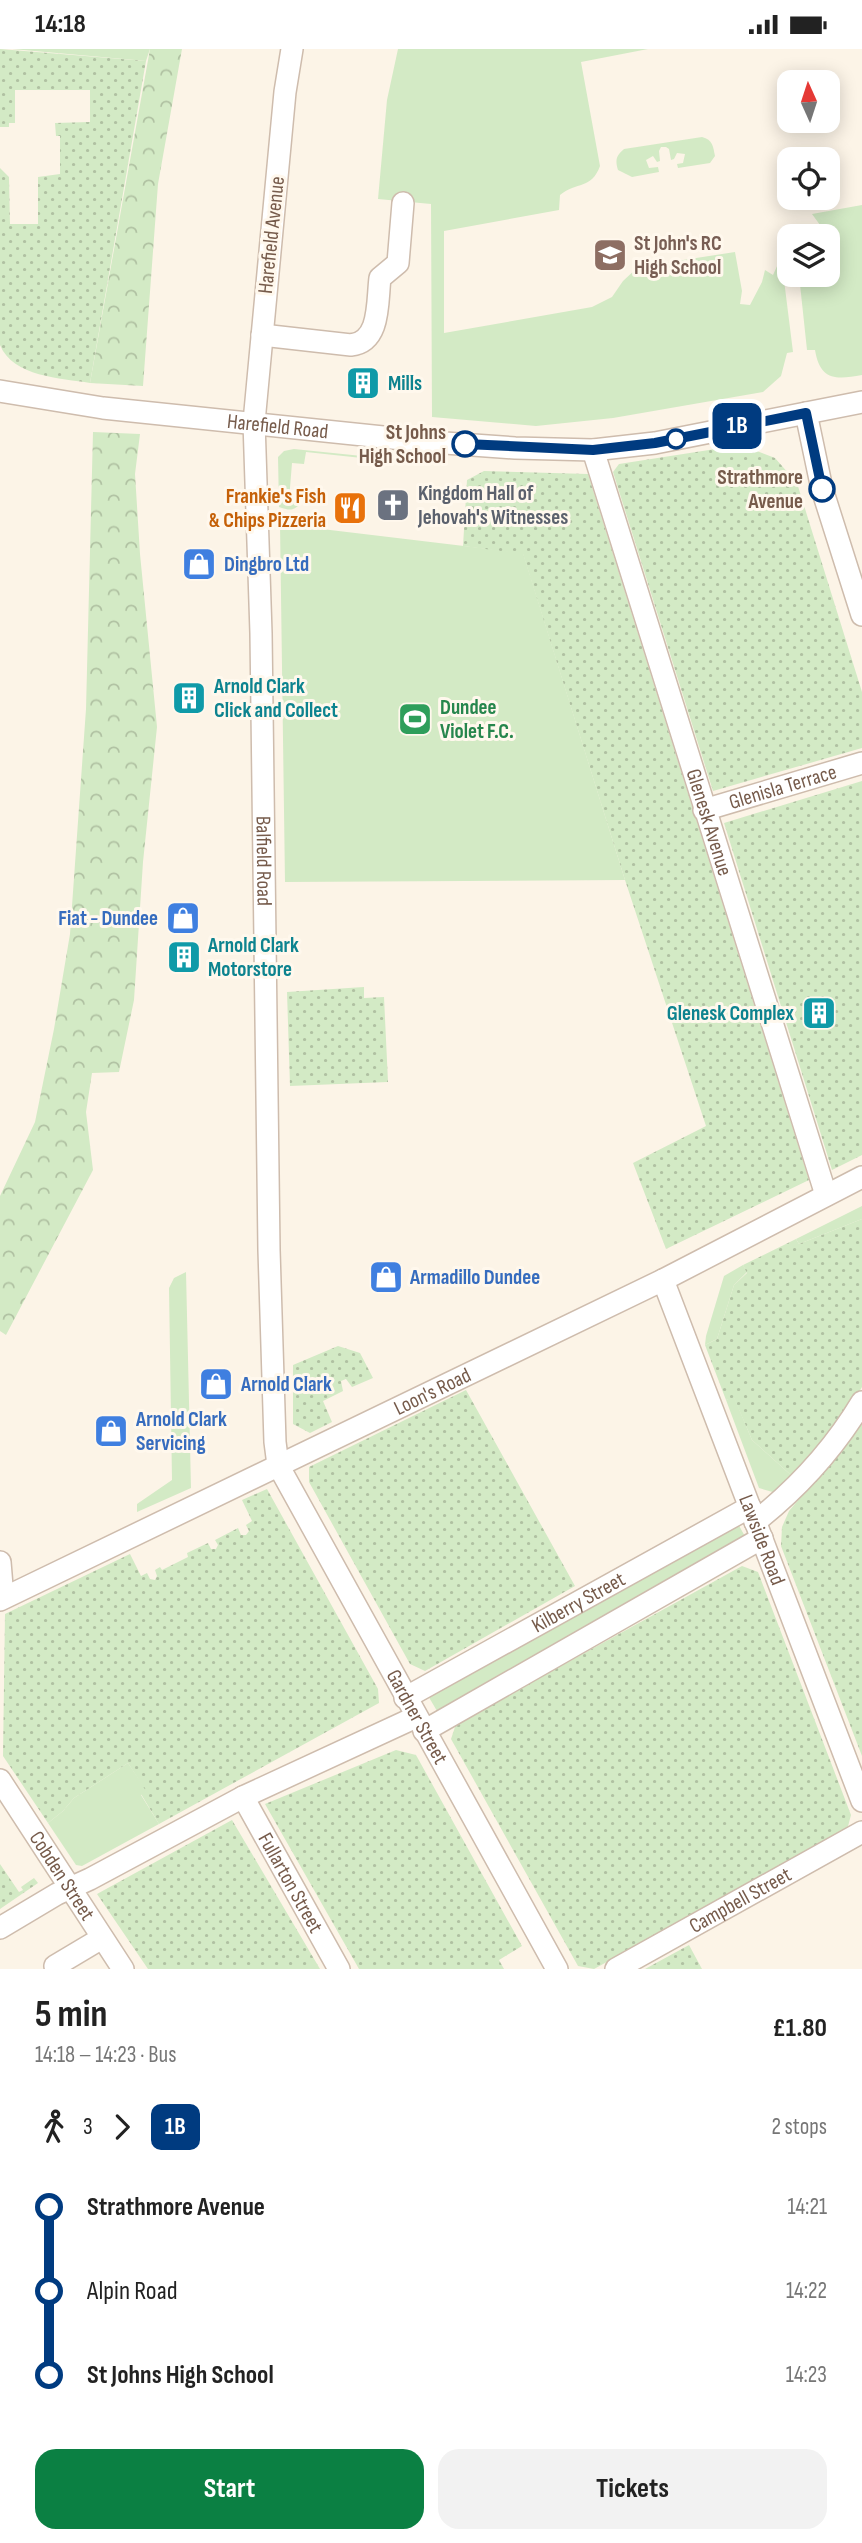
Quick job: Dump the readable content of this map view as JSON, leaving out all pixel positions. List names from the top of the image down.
{
  "streets": {
    "street": [
      "Harefield Avenue",
      "Harefield Road",
      "Glenisla Terrace",
      "Glenesk Avenue",
      "Balfield Road",
      "Loon's Road",
      "Lawside Road",
      "Kilberry Street",
      "Gardner Street",
      "Cobden Street",
      "Fullarton Street",
      "Campbell Street"
    ]
  },
  "crossings": [
    ["Harefield Avenue", "Harefield Road"],
    ["Harefield Avenue", "Balfield Road"],
    ["Harefield Road", "Glenesk Avenue"],
    ["Harefield Road", "Balfield Road"],
    ["Glenisla Terrace", "Glenesk Avenue"],
    ["Glenesk Avenue", "Loon's Road"],
    ["Balfield Road", "Loon's Road"],
    ["Balfield Road", "Gardner Street"],
    ["Loon's Road", "Lawside Road"],
    ["Loon's Road", "Gardner Street"],
    ["Lawside Road", "Kilberry Street"],
    ["Kilberry Street", "Gardner Street"],
    ["Kilberry Street", "Cobden Street"],
    ["Kilberry Street", "Fullarton Street"]
  ],
  "places": {
    "school or university": ["St John's RC High School"],
    "building": [
      "Mills",
      "Arnold Clark Click and Collect",
      "Arnold Clark Motorstore",
      "Glenesk Complex"
    ],
    "other": ["St Johns High School", "Strathmore Avenue"],
    "church": ["Kingdom Hall of Jehovah's Witnesses"],
    "restaurant": ["Frankie's Fish & Chips Pizzeria"],
    "shop": [
      "Dingbro Ltd",
      "Fiat - Dundee",
      "Armadillo Dundee",
      "Arnold Clark",
      "Arnold Clark Servicing"
    ],
    "sports": ["Dundee Violet F.C."]
  },
  "lines": ["bus line 1B"],
  "north": "top",
  "page": {
    "status": "14:18",
    "on_map": "1B",
    "heading": ["5 min", "14:18 – 14:23 · Bus", "£1.80"],
    "legs": ["3", "1B", "2 stops"],
    "list": [
      {
        "name": "Strathmore Avenue",
        "value": "14:21"
      },
      {
        "name": "Alpin Road",
        "value": "14:22"
      },
      {
        "name": "St Johns High School",
        "value": "14:23"
      }
    ],
    "buttons": ["Start", "Tickets"]
  }
}
